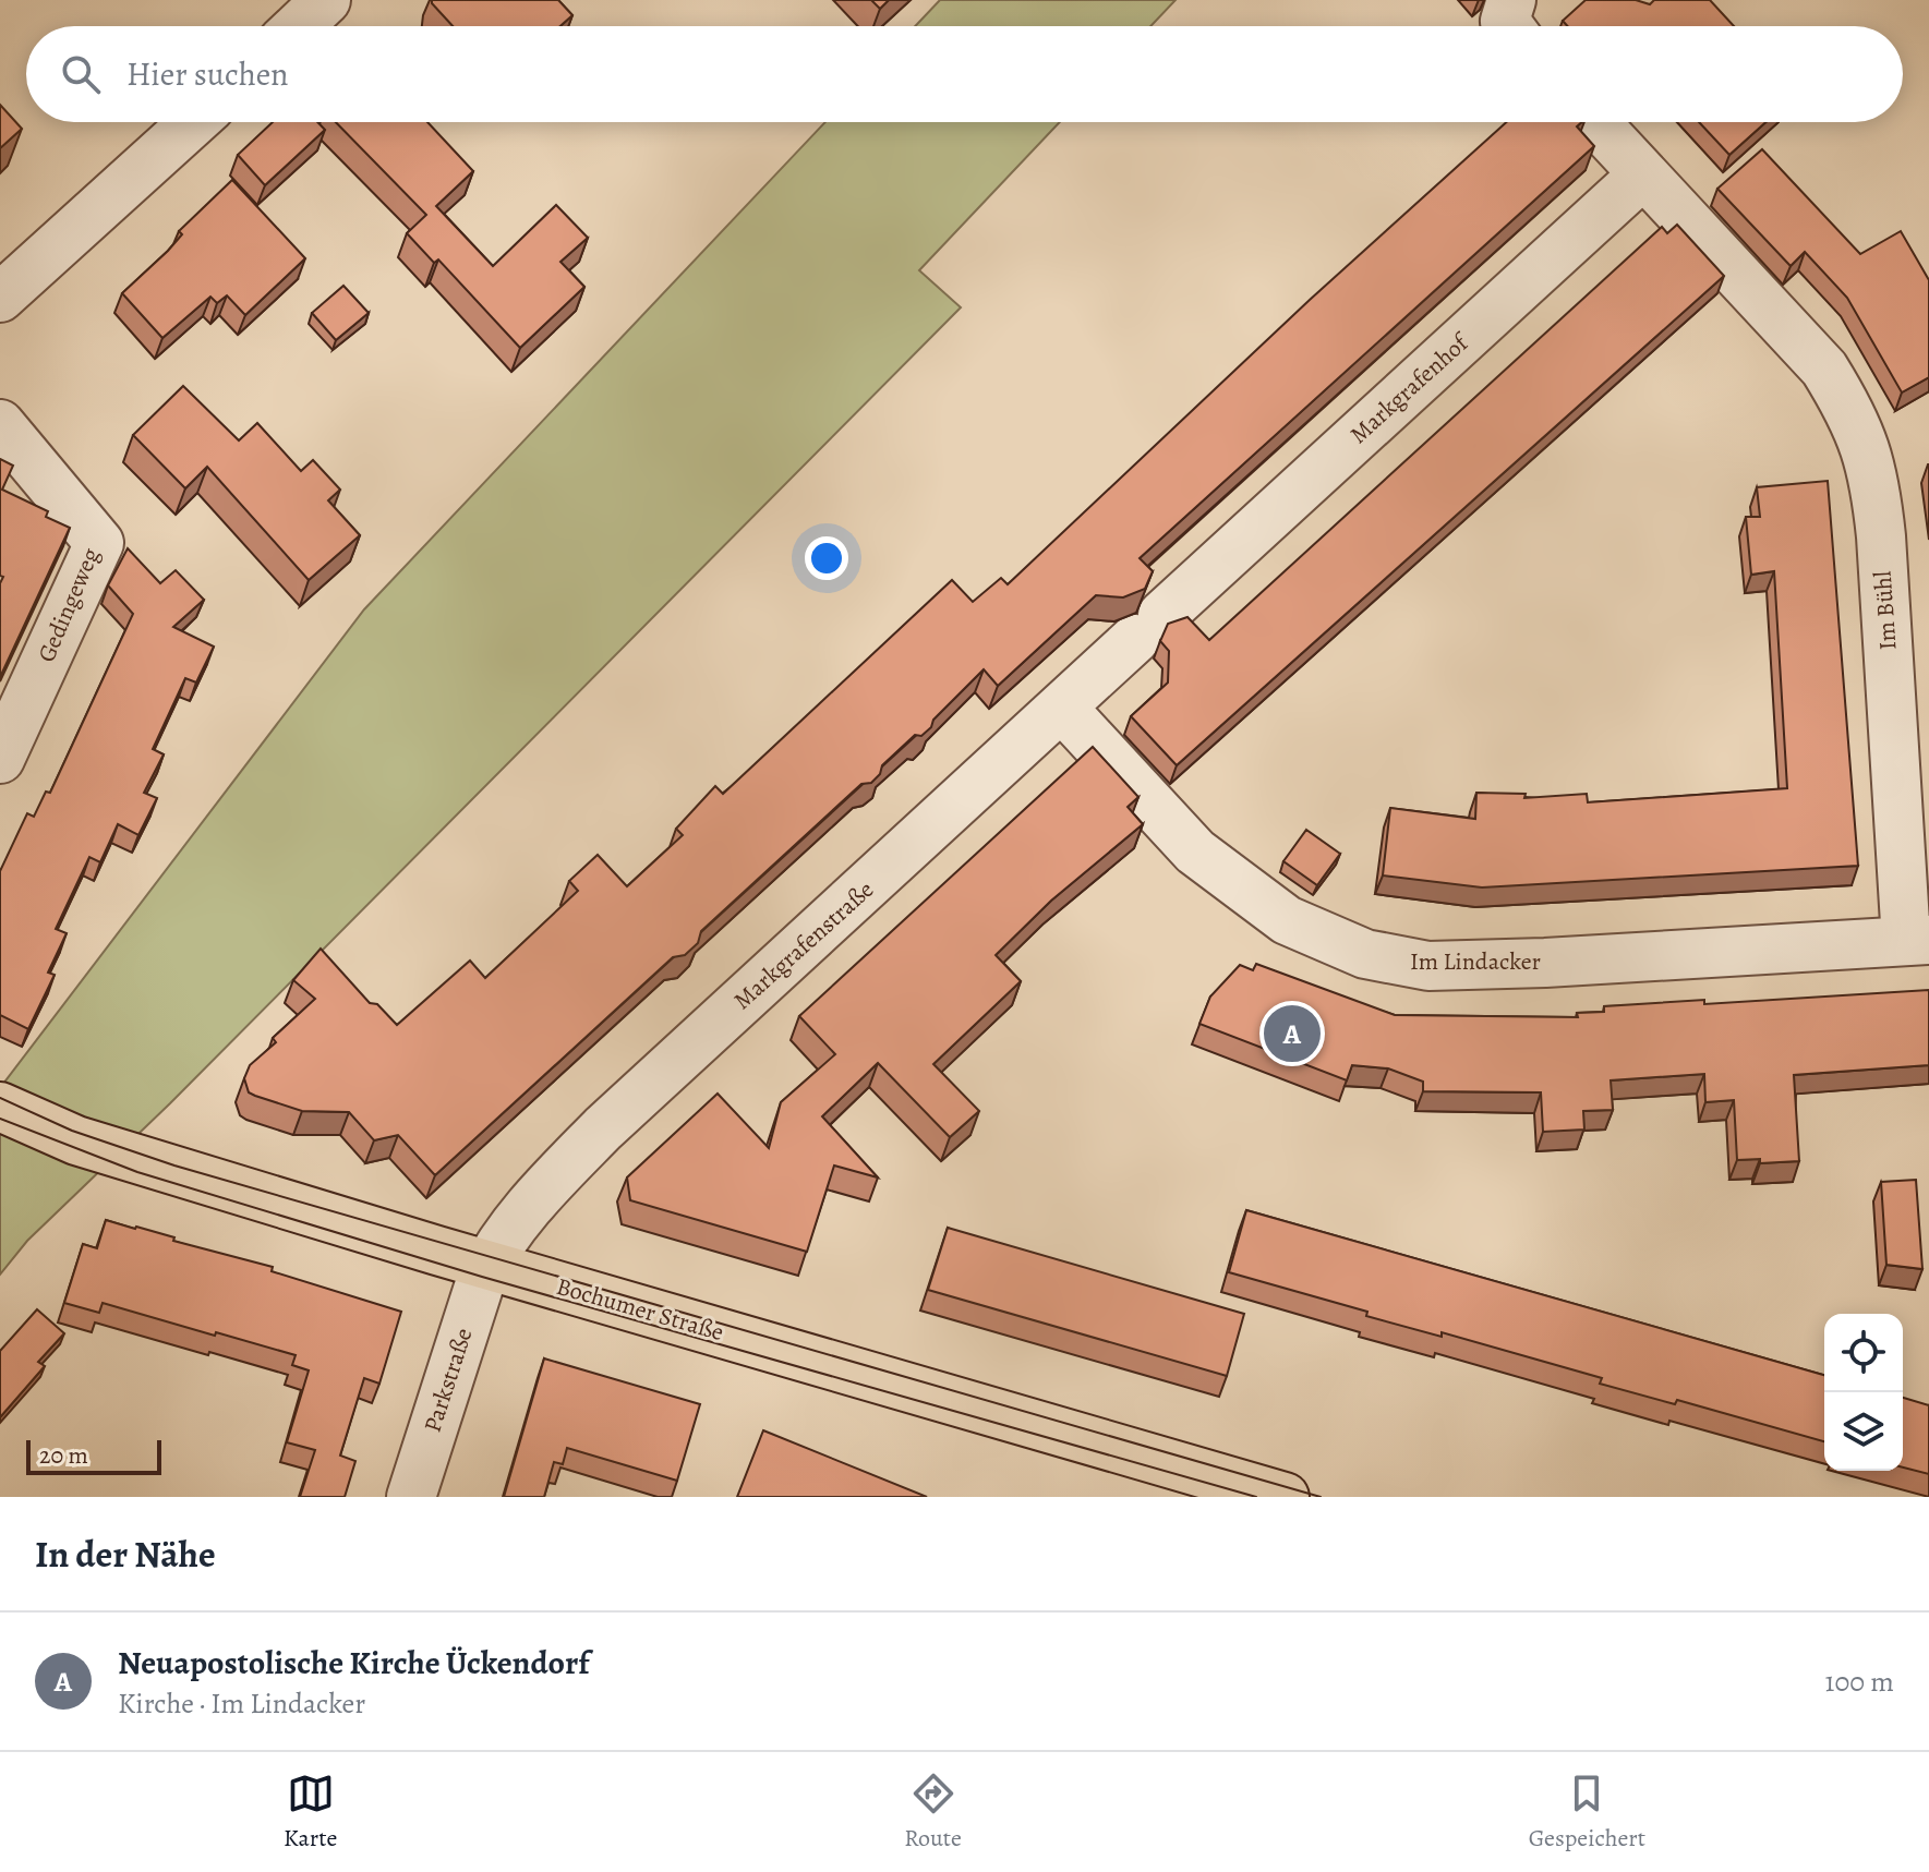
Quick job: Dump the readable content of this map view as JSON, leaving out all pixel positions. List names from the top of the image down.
{
  "streets": {
    "main road": ["Bochumer Straße"],
    "street": [
      "Markgrafenhof",
      "Gedingeweg",
      "Im Bühl",
      "Markgrafenstraße",
      "Im Lindacker",
      "Parkstraße"
    ]
  },
  "crossings": [
    ["Markgrafenhof", "Im Bühl"],
    ["Markgrafenhof", "Markgrafenstraße"],
    ["Im Bühl", "Im Lindacker"],
    ["Markgrafenstraße", "Im Lindacker"],
    ["Markgrafenstraße", "Bochumer Straße"],
    ["Markgrafenstraße", "Parkstraße"],
    ["Bochumer Straße", "Parkstraße"]
  ],
  "scale_bar": "20 m",
  "page": {
    "search": "Hier suchen",
    "pins": "A",
    "scale": "20 m",
    "heading": "In der Nähe",
    "list": [
      {
        "mark": "A",
        "name": "Neuapostolische Kirche Ückendorf",
        "note": "Kirche · Im Lindacker",
        "value": "100 m"
      }
    ],
    "nav": ["Karte", "Route", "Gespeichert"]
  }
}
